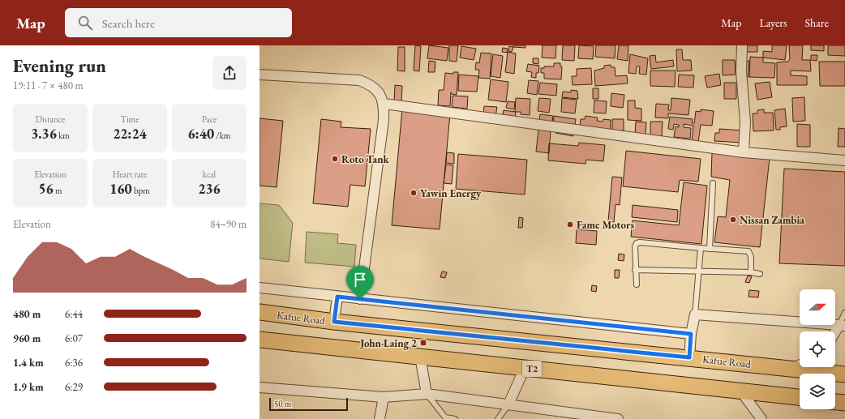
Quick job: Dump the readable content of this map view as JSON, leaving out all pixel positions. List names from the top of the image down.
{
  "streets": {
    "main road": ["Kafue Road", "T2"]
  },
  "places": {
    "other": [
      "Roto Tank",
      "Yawin Energy",
      "Nissan Zambia",
      "Fame Motors"
    ],
    "transit": ["John Laing 2"]
  },
  "scale_bar": "50 m",
  "north": "right",
  "page": {
    "header": "Map",
    "search": "Search here",
    "nav": ["Map", "Layers", "Share"],
    "heading": ["Evening run", "19:11 · 7 × 480 m"],
    "stats": [
      ["Distance", "3.36 km"],
      ["Time", "22:24"],
      ["Pace", "6:40 /km"],
      ["Elevation", "56 m"],
      ["Heart rate", "160 bpm"],
      ["kcal", "236"]
    ],
    "chart": ["Elevation", "84–90 m"],
    "list": [
      {
        "name": "480 m",
        "note": "6:44"
      },
      {
        "name": "960 m",
        "note": "6:07"
      },
      {
        "name": "1.4 km",
        "note": "6:36"
      },
      {
        "name": "1.9 km",
        "note": "6:29"
      }
    ],
    "scale": "50 m"
  }
}
